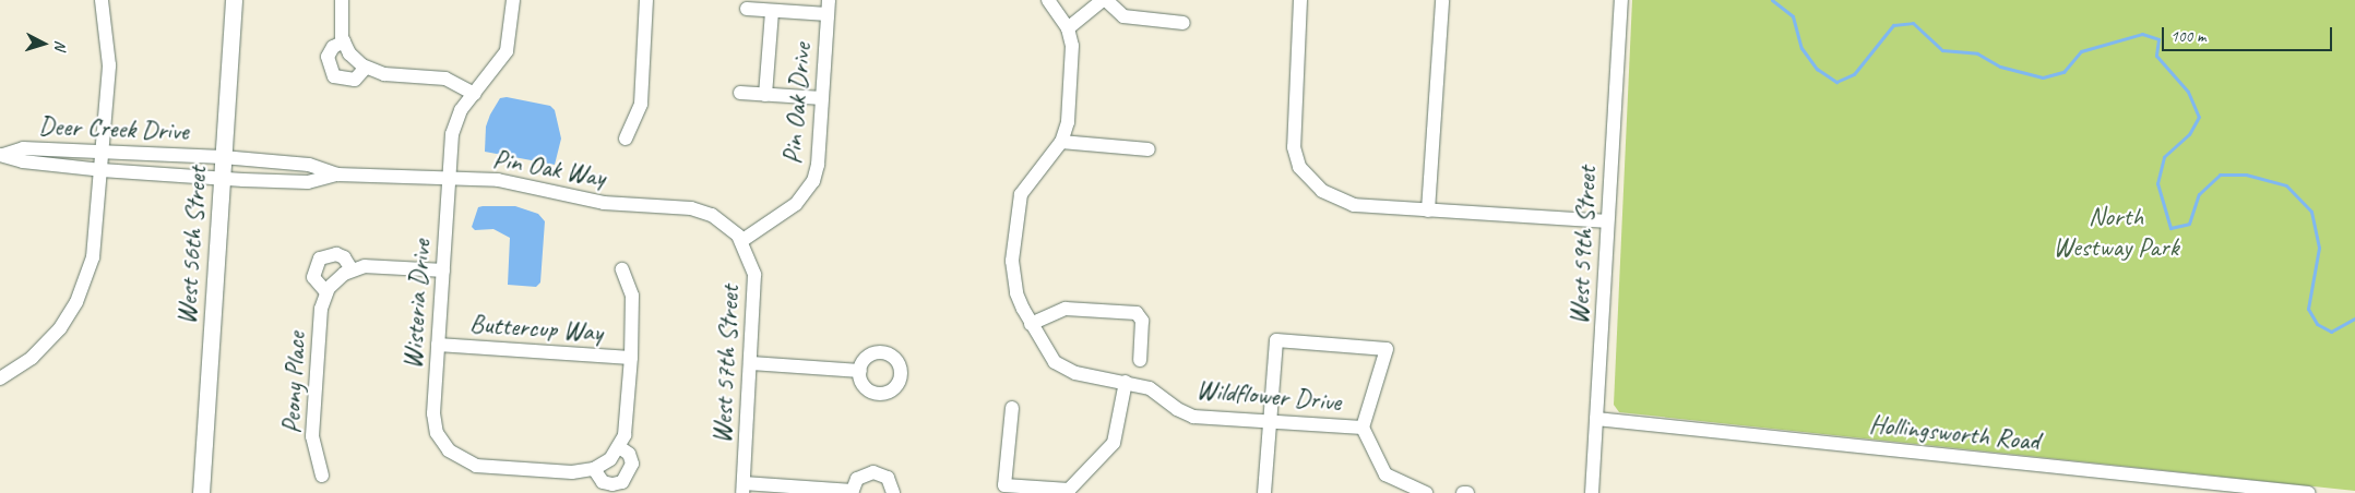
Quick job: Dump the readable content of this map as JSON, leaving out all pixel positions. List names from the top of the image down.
{
  "streets": {
    "main road": ["West 56th Street"],
    "street": [
      "Pin Oak Drive",
      "Deer Creek Drive",
      "Pin Oak Way",
      "West 59th Street",
      "Wisteria Drive",
      "Buttercup Way",
      "West 57th Street",
      "Peony Place",
      "Wildflower Drive",
      "Hollingsworth Road"
    ]
  },
  "crossings": [
    ["Pin Oak Drive", "Pin Oak Way"],
    ["Pin Oak Drive", "West 57th Street"],
    ["Deer Creek Drive", "Pin Oak Way"],
    ["Deer Creek Drive", "West 56th Street"],
    ["Pin Oak Way", "West 56th Street"],
    ["Pin Oak Way", "Wisteria Drive"],
    ["Pin Oak Way", "West 57th Street"],
    ["West 59th Street", "Hollingsworth Road"],
    ["Wisteria Drive", "Buttercup Way"]
  ],
  "parks": ["North Westway Park"],
  "scale_bar": "100 m",
  "north": "right"
}
